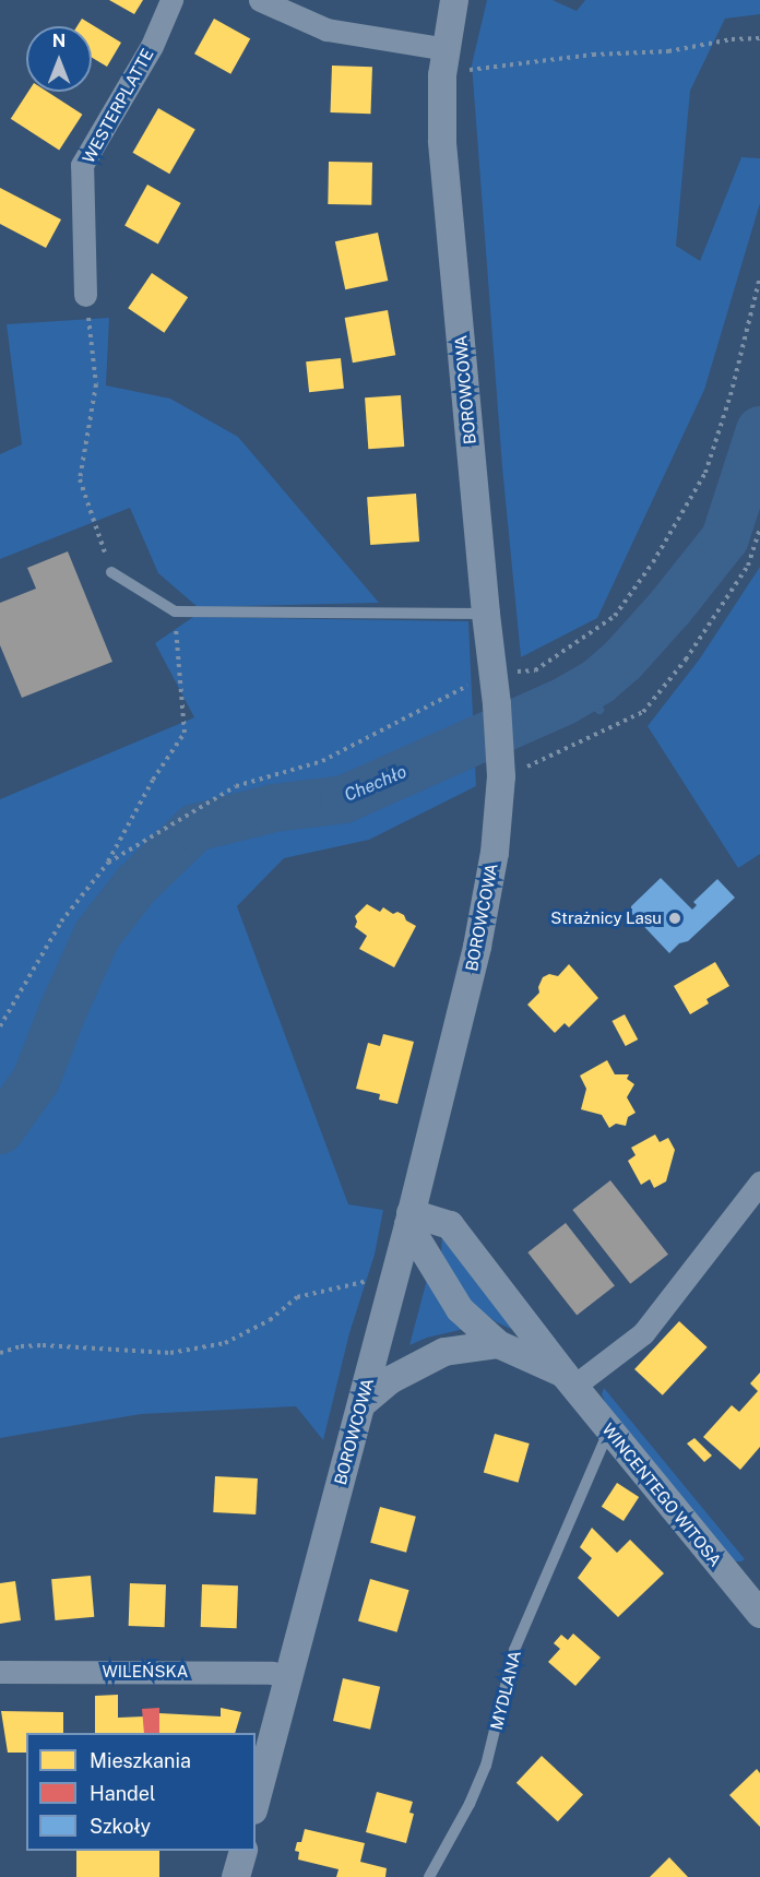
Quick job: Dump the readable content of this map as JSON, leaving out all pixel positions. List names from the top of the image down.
{
  "streets": {
    "street": [
      "WESTERPLATTE",
      "BOROWCOWA",
      "WINCENTEGO WITOSA",
      "WILEŃSKA"
    ],
    "lane": ["MYDLANA"]
  },
  "crossings": [
    ["BOROWCOWA", "WINCENTEGO WITOSA"],
    ["BOROWCOWA", "WILEŃSKA"],
    ["WINCENTEGO WITOSA", "MYDLANA"]
  ],
  "water": ["Chechło"],
  "places": ["Strażnicy Lasu"],
  "legend": ["Mieszkania", "Handel", "Szkoły"],
  "north": "top"
}
